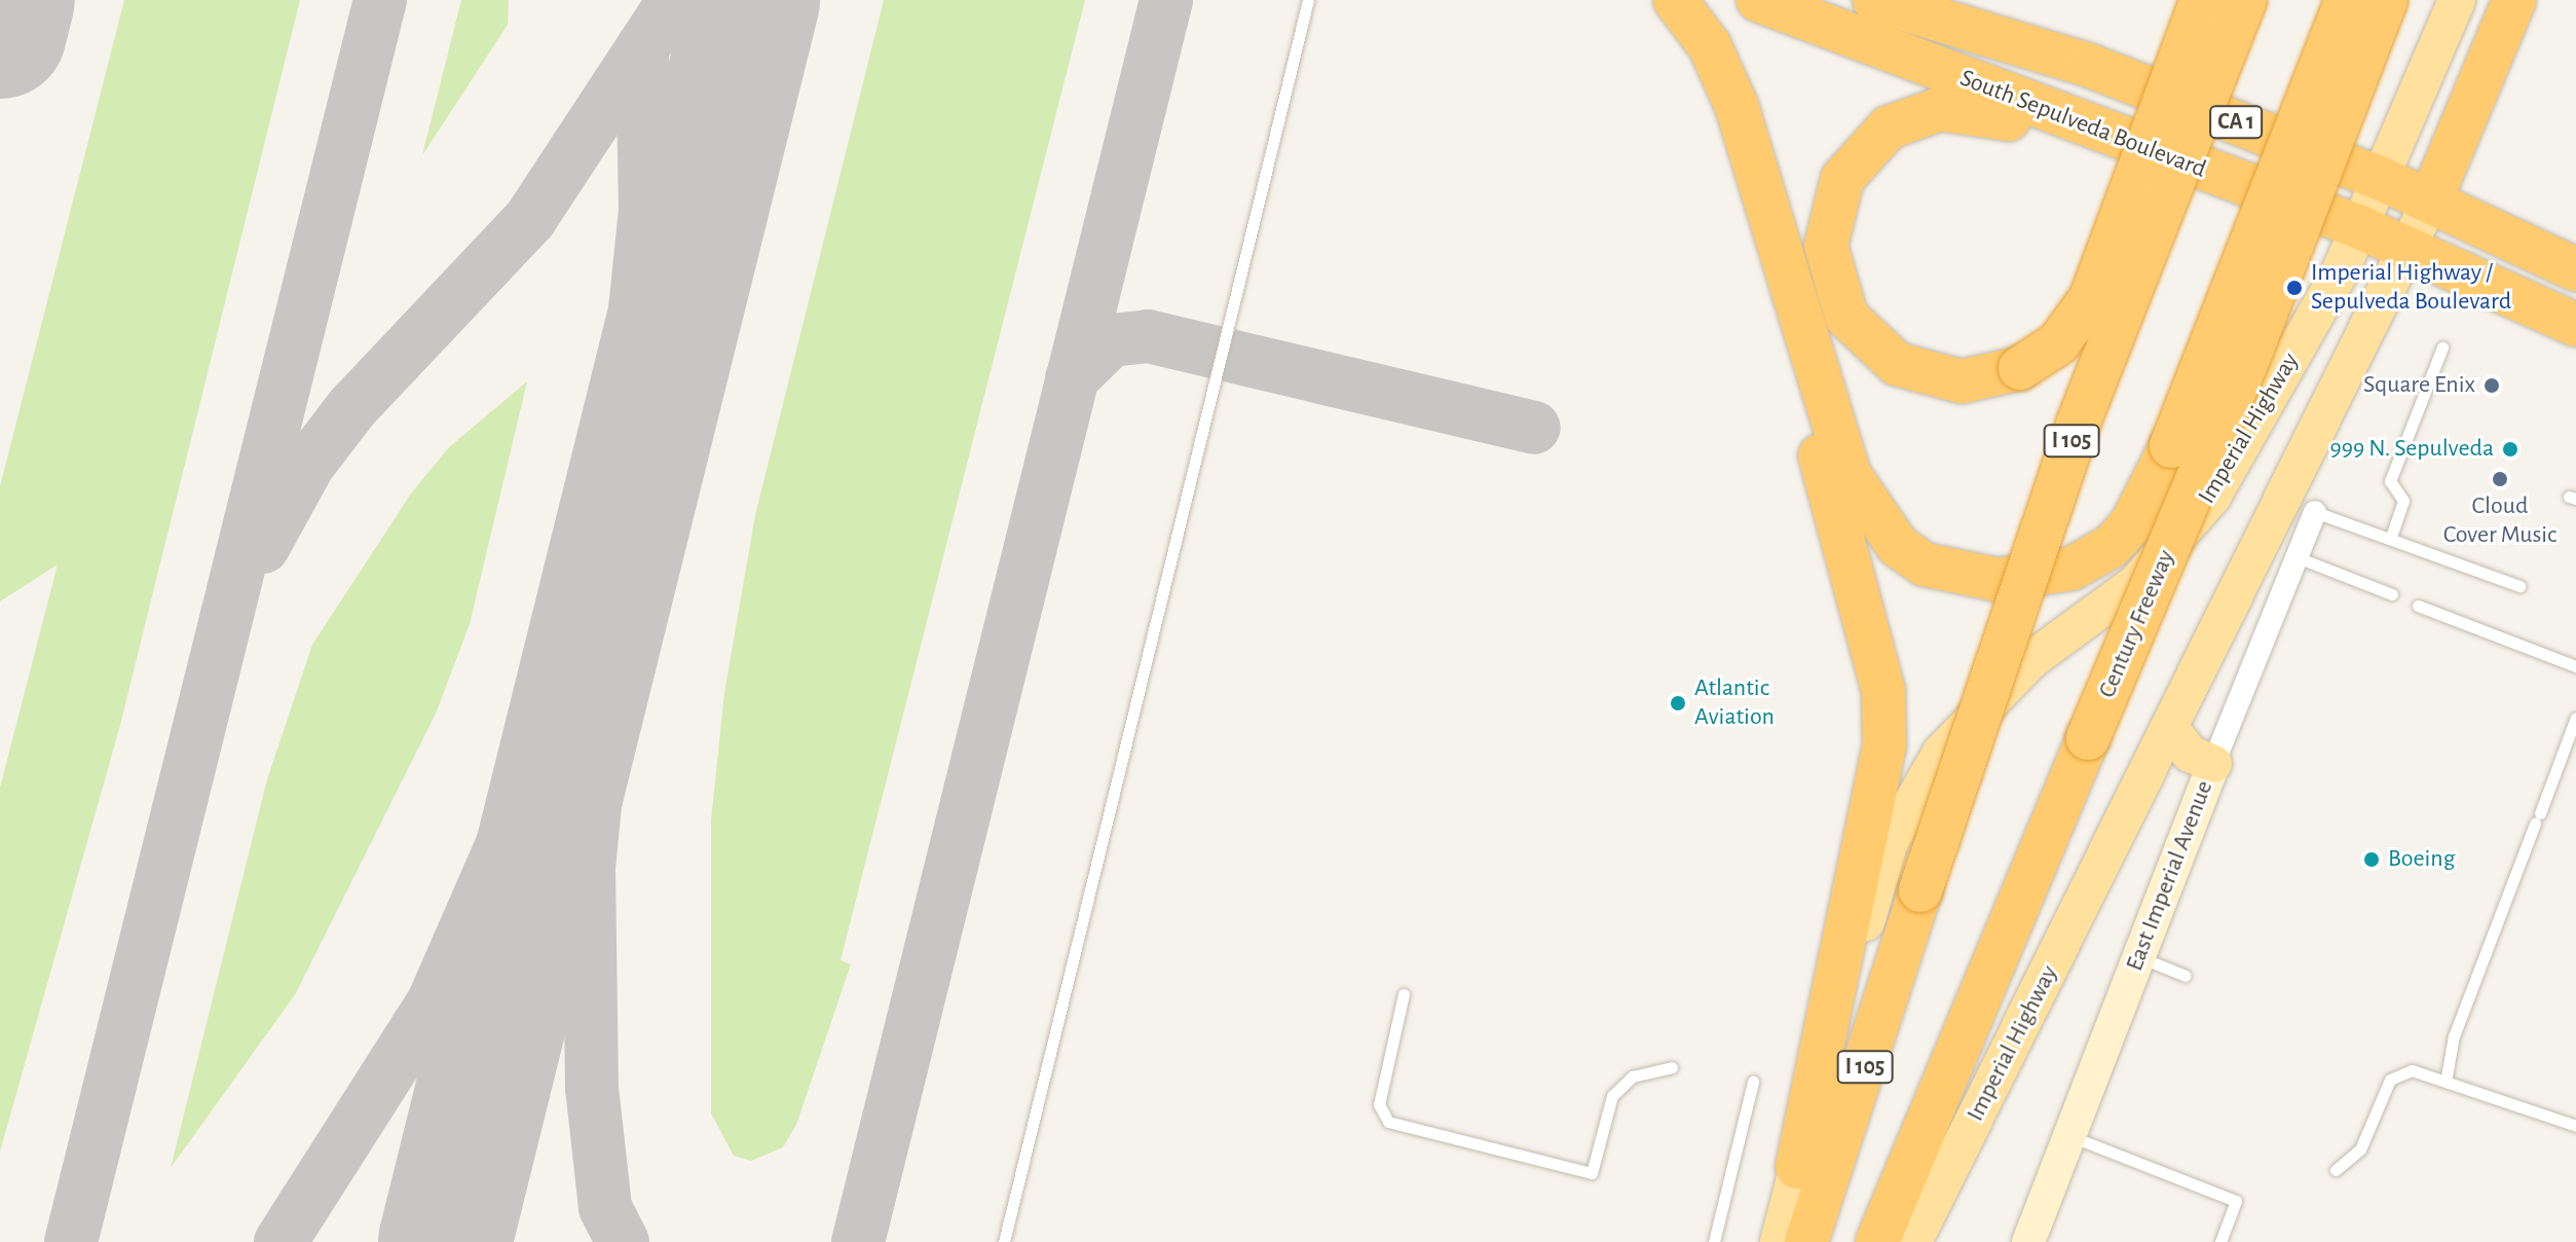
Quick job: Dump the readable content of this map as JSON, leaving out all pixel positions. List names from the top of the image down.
{
  "streets": {
    "highway": [
      "CA 1",
      "South Sepulveda Boulevard",
      "Imperial Highway",
      "I 105",
      "Century Freeway"
    ],
    "street": ["East Imperial Avenue"]
  },
  "crossings": [
    ["CA 1", "South Sepulveda Boulevard"],
    ["CA 1", "Imperial Highway"],
    ["South Sepulveda Boulevard", "Imperial Highway"]
  ],
  "places": [
    "Imperial Highway / Sepulveda Boulevard",
    "Square Enix",
    "999 N. Sepulveda",
    "Cloud Cover Music",
    "Atlantic Aviation",
    "Boeing"
  ]
}
